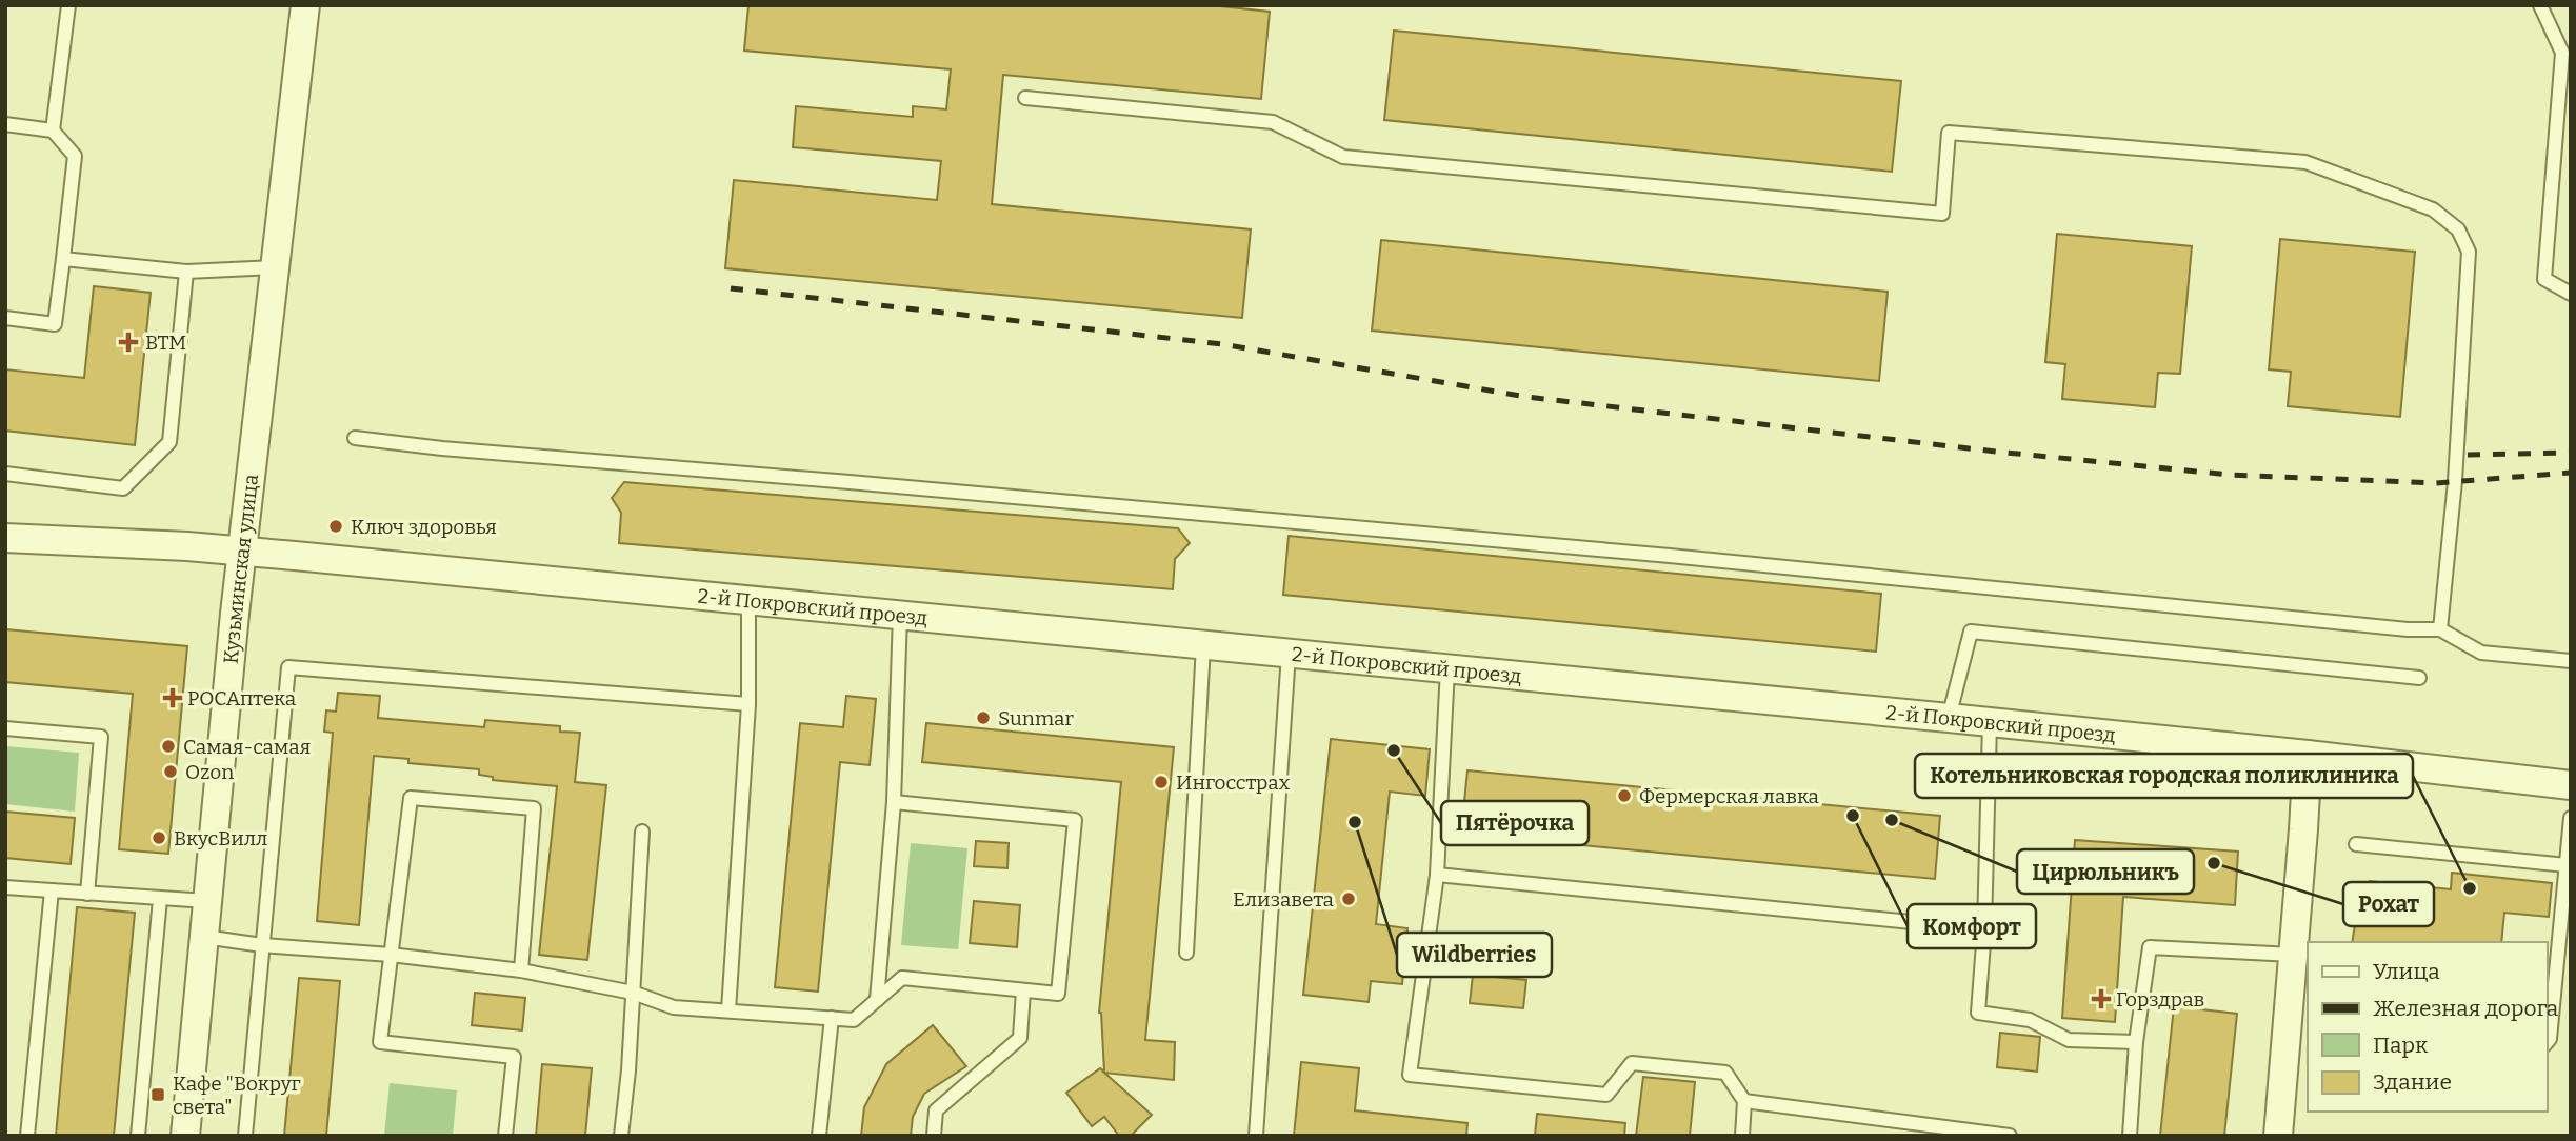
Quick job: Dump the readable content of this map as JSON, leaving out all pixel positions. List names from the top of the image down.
{
  "streets": {
    "street": ["Кузьминская улица", "2-й Покровский проезд"]
  },
  "crossings": [
    ["Кузьминская улица", "2-й Покровский проезд"]
  ],
  "places": {
    "health": ["ВТМ", "РОСАптека", "Горздрав"],
    "other": [
      "Ключ здоровья",
      "Sunmar",
      "Самая-самая",
      "Пятёрочка",
      "Ozon",
      "Ингосстрах",
      "Фермерская лавка",
      "Комфорт",
      "Цирюльникъ",
      "Wildberries",
      "ВкусВилл",
      "Рохат",
      "Котельниковская городская поликлиника",
      "Елизавета"
    ],
    "transit": ["Кафе \"Вокруг света\""]
  },
  "legend": [
    "Улица",
    "Железная дорога",
    "Парк",
    "Здание"
  ]
}
